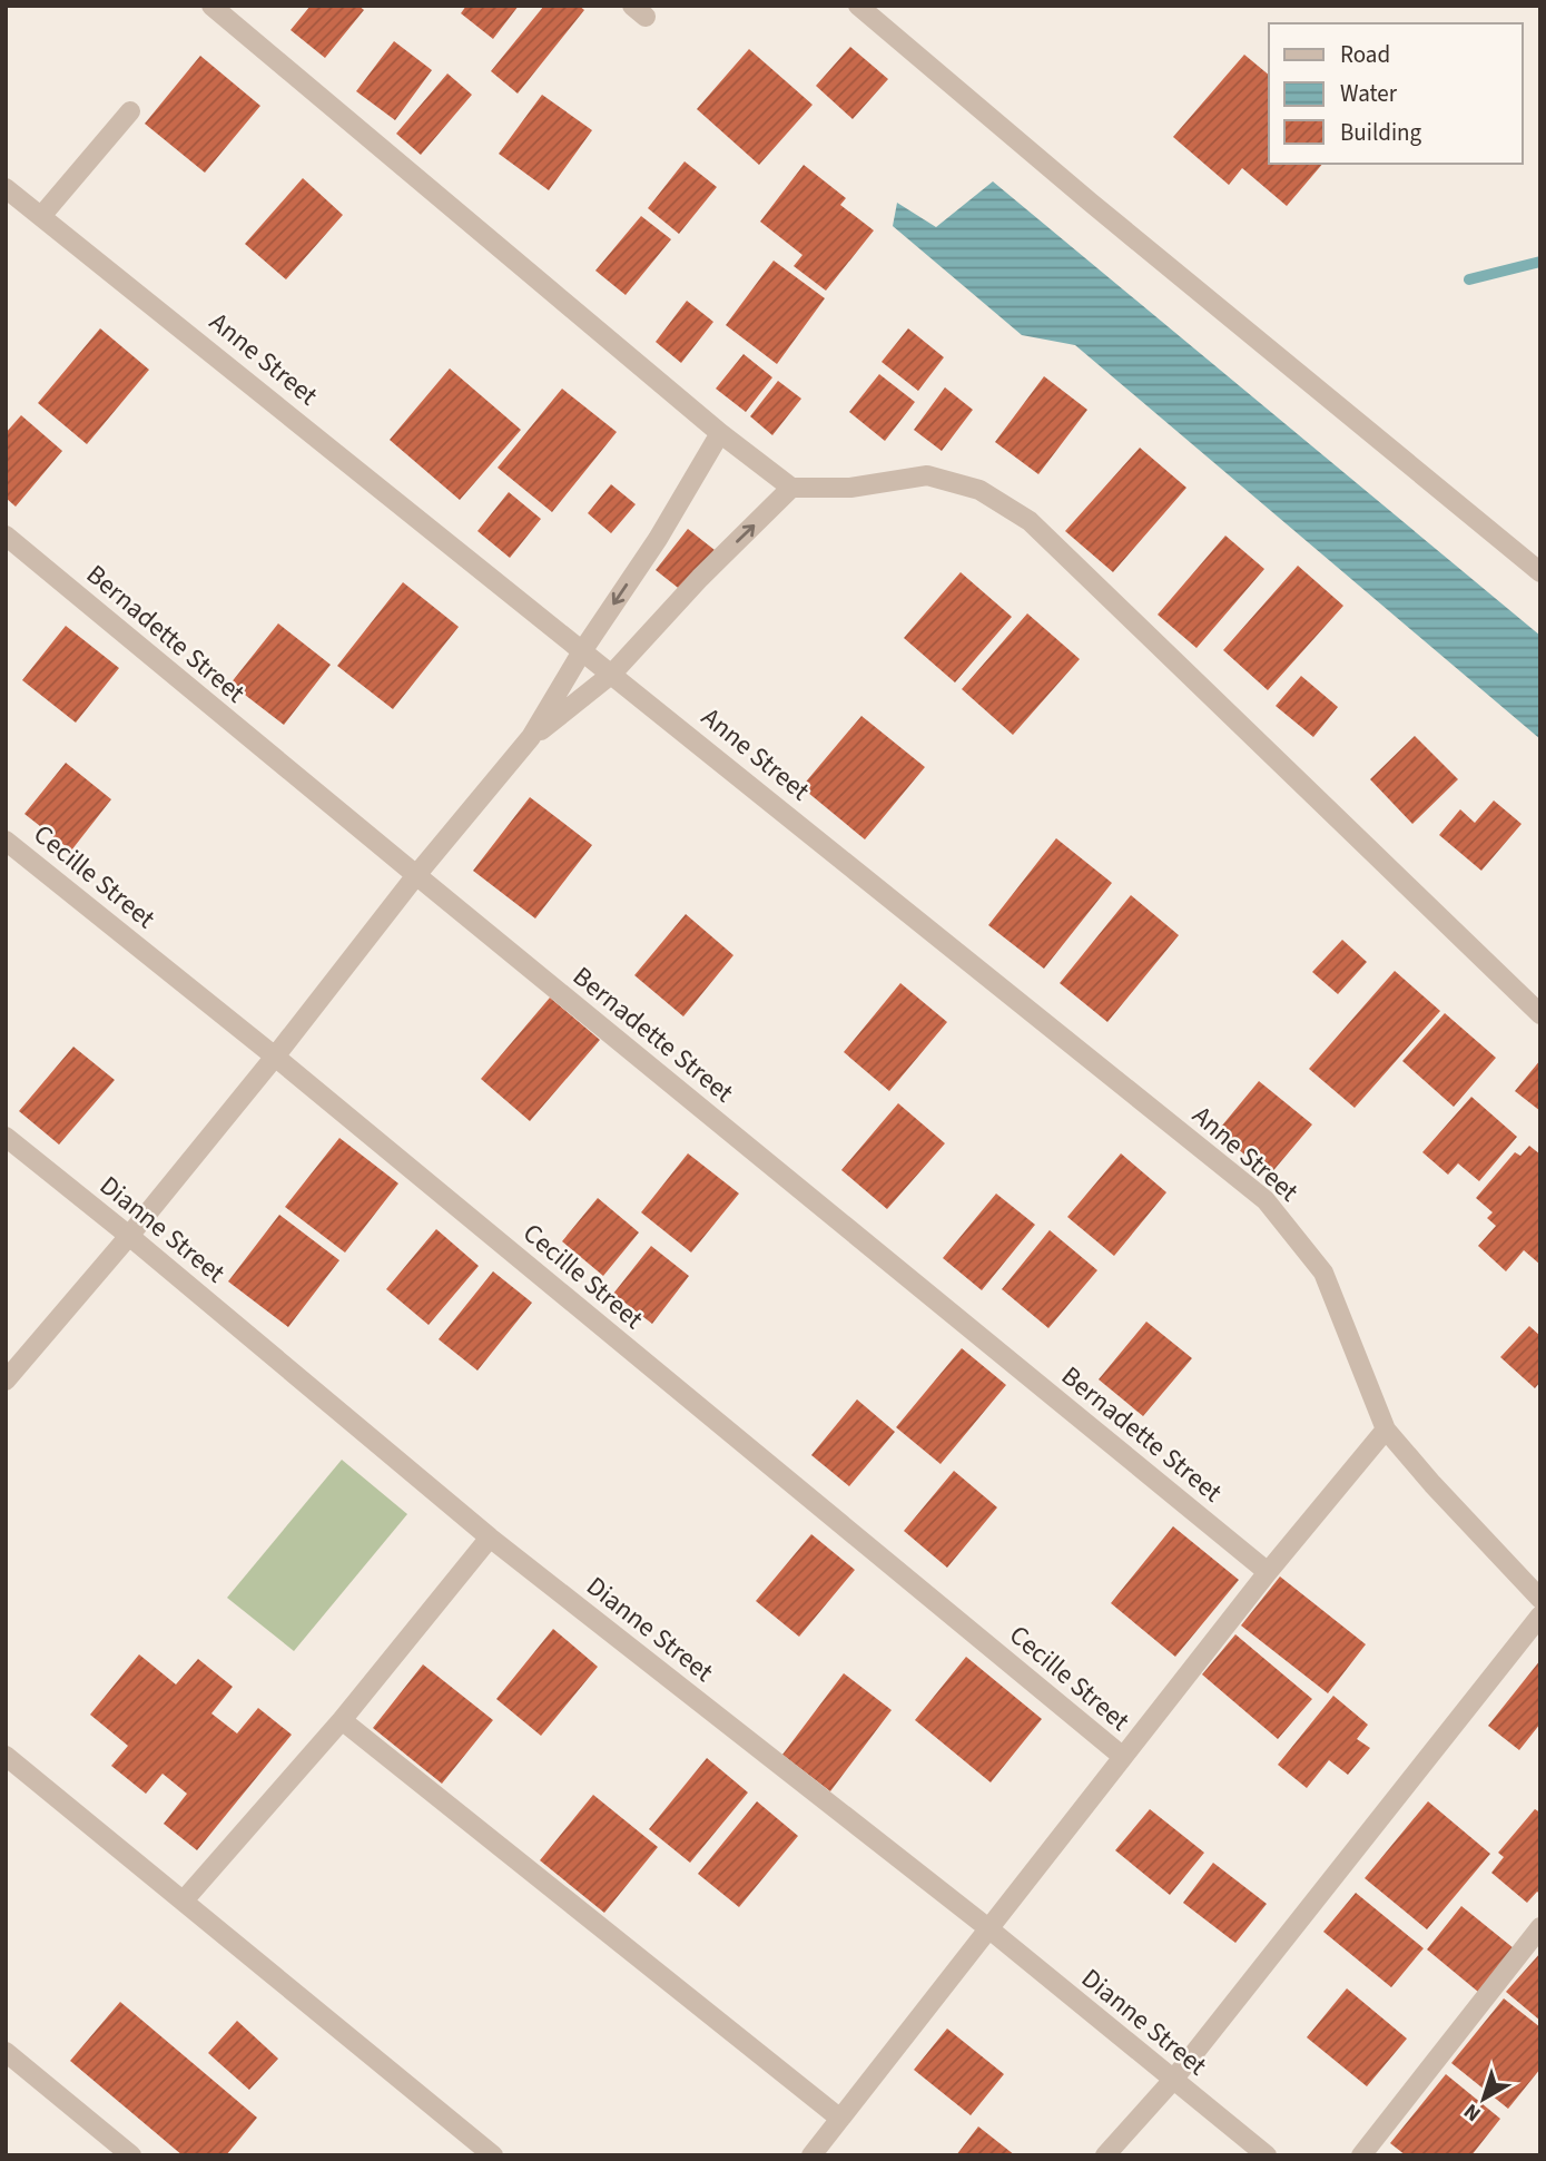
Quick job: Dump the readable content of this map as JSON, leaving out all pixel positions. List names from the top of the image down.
{
  "streets": {
    "street": [
      "Anne Street",
      "Bernadette Street",
      "Cecille Street",
      "Dianne Street"
    ]
  },
  "legend": ["Road", "Water", "Building"],
  "north": "bottom left"
}
